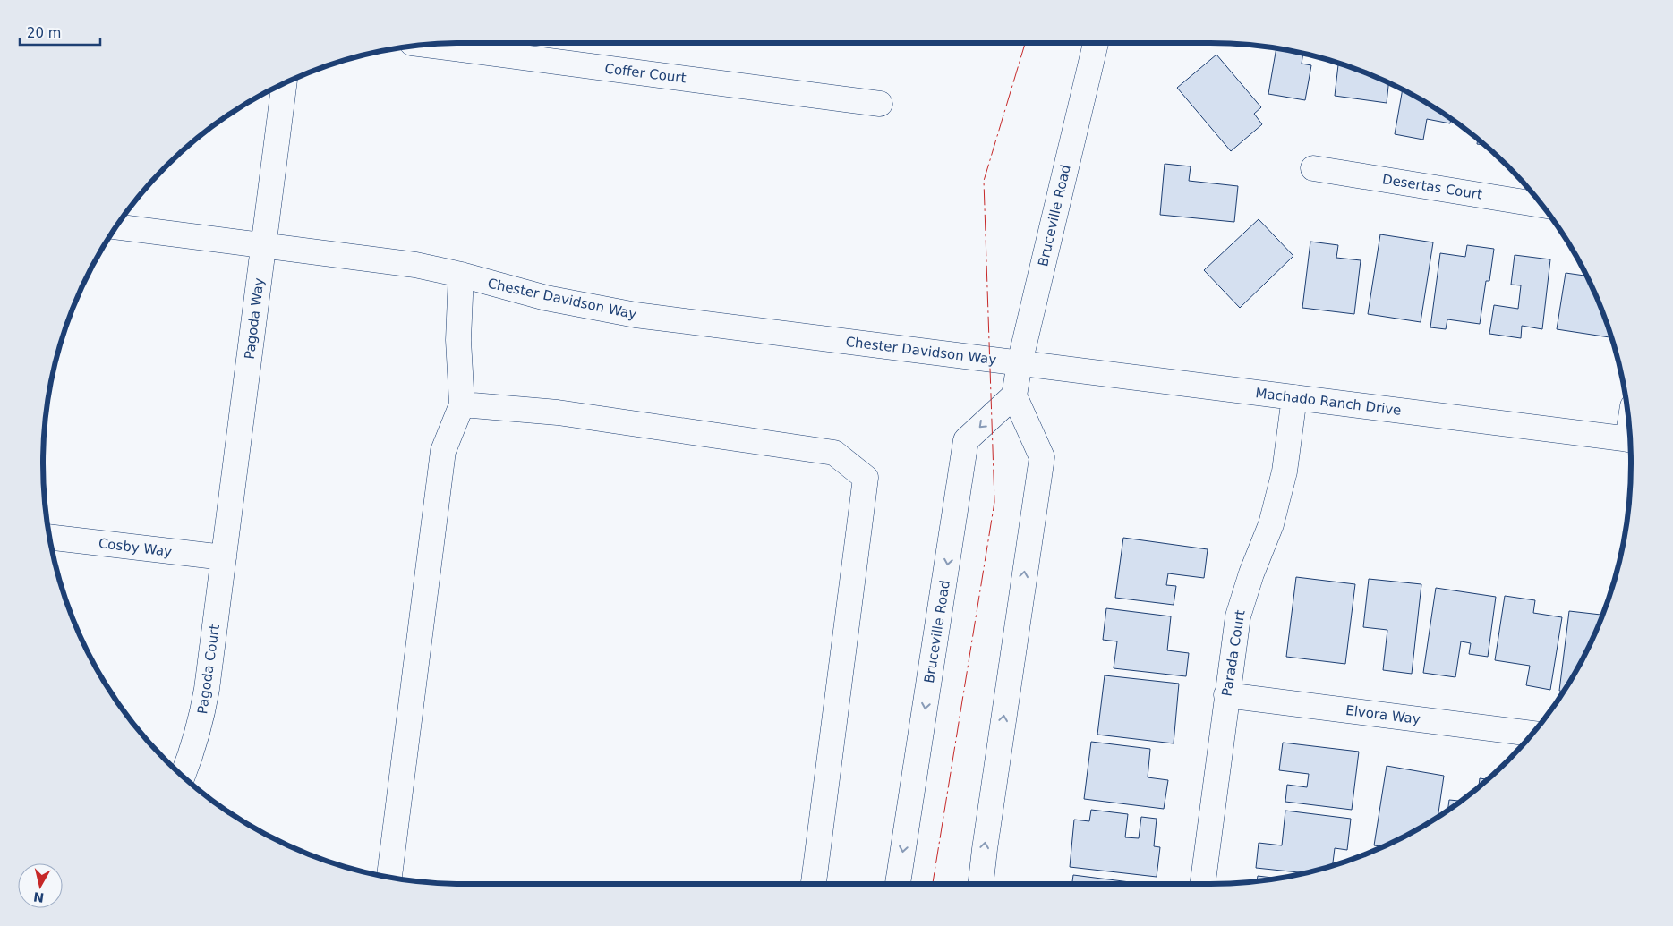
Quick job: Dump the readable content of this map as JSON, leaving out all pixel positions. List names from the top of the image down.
{
  "streets": {
    "street": [
      "Coffer Court",
      "Desertas Court",
      "Bruceville Road",
      "Chester Davidson Way",
      "Pagoda Way",
      "Machado Ranch Drive",
      "Cosby Way",
      "Parada Court",
      "Pagoda Court",
      "Elvora Way"
    ]
  },
  "crossings": [
    ["Bruceville Road", "Chester Davidson Way"],
    ["Bruceville Road", "Machado Ranch Drive"],
    ["Chester Davidson Way", "Pagoda Way"],
    ["Chester Davidson Way", "Machado Ranch Drive"],
    ["Pagoda Way", "Cosby Way"],
    ["Pagoda Way", "Pagoda Court"],
    ["Machado Ranch Drive", "Parada Court"],
    ["Cosby Way", "Pagoda Court"],
    ["Parada Court", "Elvora Way"]
  ],
  "scale_bar": "20 m",
  "north": "bottom"
}
